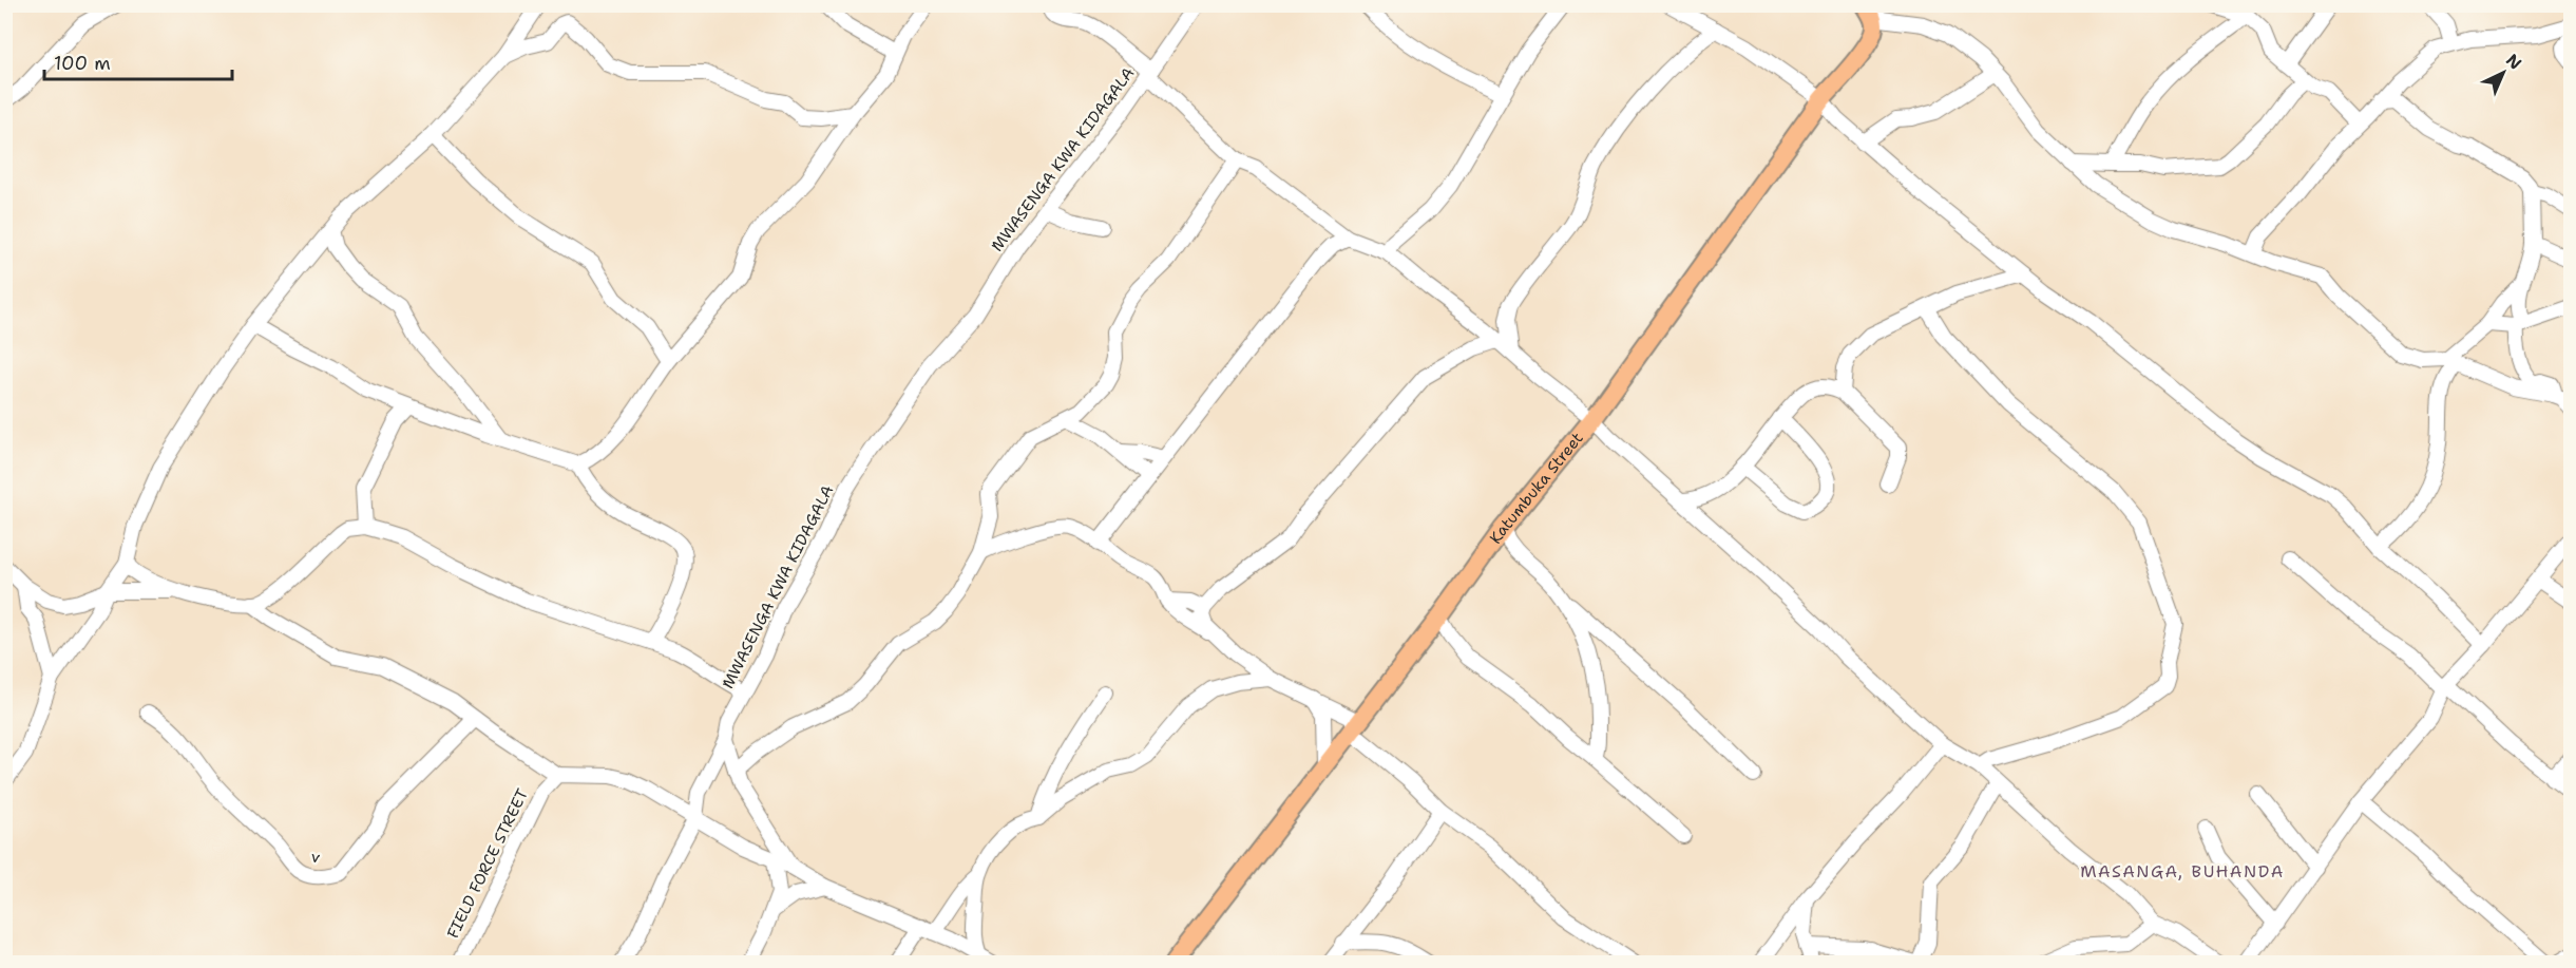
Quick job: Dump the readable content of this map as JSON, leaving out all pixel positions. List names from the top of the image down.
{
  "streets": {
    "main road": ["Katumbuka Street"],
    "street": ["MWASENGA KWA KIDAGALA", "v", "FIELD FORCE STREET"]
  },
  "districts": ["MASANGA, BUHANDA"],
  "scale_bar": "100 m",
  "north": "top right"
}
